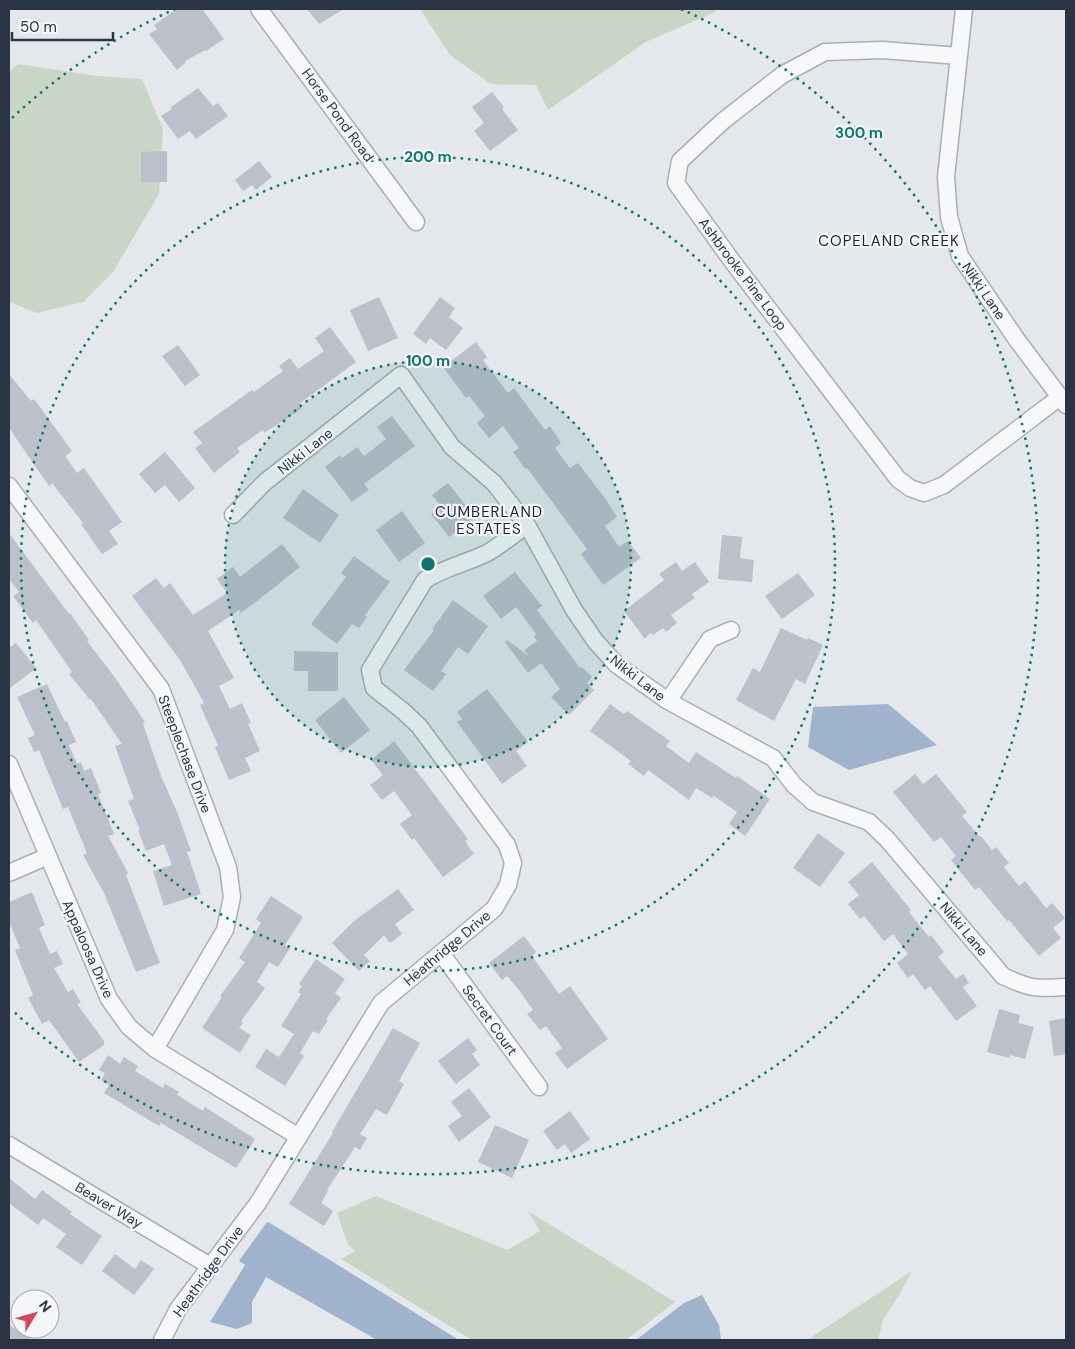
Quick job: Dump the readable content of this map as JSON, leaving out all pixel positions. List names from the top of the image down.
{
  "streets": {
    "street": [
      "Horse Pond Road",
      "Ashbrooke Pine Loop",
      "Nikki Lane",
      "Steeplechase Drive",
      "Heathridge Drive",
      "Appaloosa Drive",
      "Secret Court",
      "Beaver Way"
    ]
  },
  "crossings": [
    ["Ashbrooke Pine Loop", "Nikki Lane"],
    ["Nikki Lane", "Heathridge Drive"],
    ["Steeplechase Drive", "Appaloosa Drive"],
    ["Heathridge Drive", "Appaloosa Drive"],
    ["Heathridge Drive", "Secret Court"],
    ["Heathridge Drive", "Beaver Way"]
  ],
  "districts": ["COPELAND CREEK", "CUMBERLAND ESTATES"],
  "scale_bar": "50 m",
  "north": "top right",
  "rings": ["300 m", "200 m", "100 m"]
}
